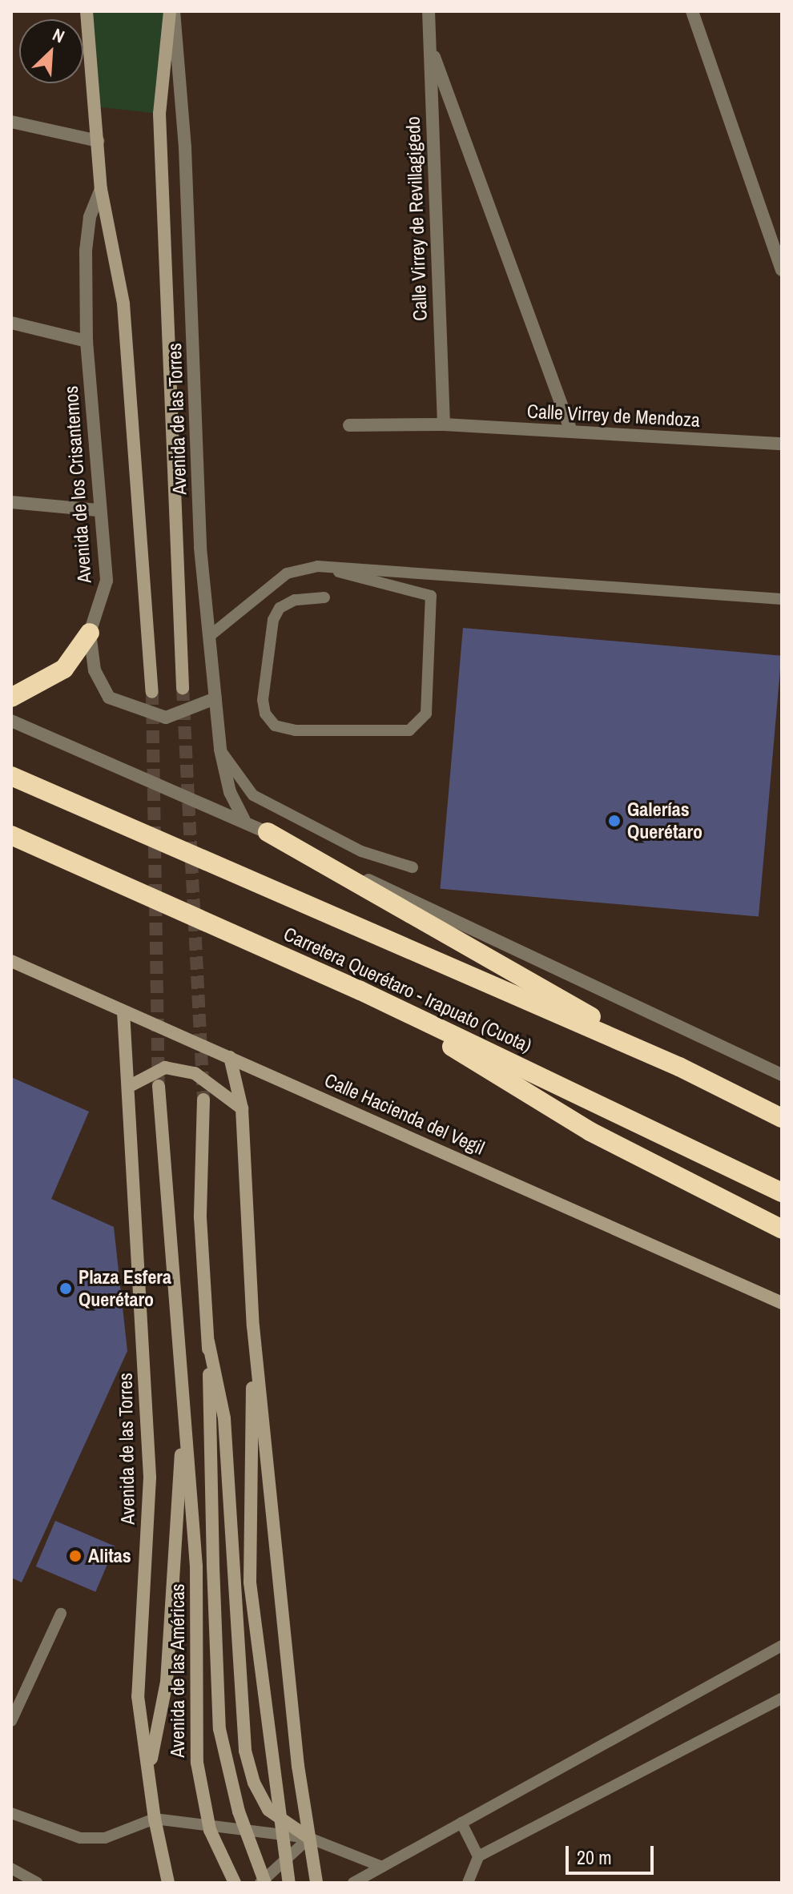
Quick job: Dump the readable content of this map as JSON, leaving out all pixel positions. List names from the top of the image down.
{
  "streets": {
    "highway": ["Carretera Querétaro - Irapuato (Cuota)"],
    "main road": ["Avenida de las Torres", "Calle Hacienda del Vegil", "Avenida de las Américas"],
    "street": ["Calle Virrey de Revillagigedo", "Calle Virrey de Mendoza", "Avenida de los Crisantemos"]
  },
  "crossings": [
    ["Calle Virrey de Revillagigedo", "Calle Virrey de Mendoza"],
    ["Avenida de las Torres", "Avenida de los Crisantemos"],
    ["Avenida de las Torres", "Calle Hacienda del Vegil"]
  ],
  "places": ["Galerías Querétaro", "Plaza Esfera Querétaro", "Alitas"],
  "scale_bar": "20 m",
  "north": "top right"
}
